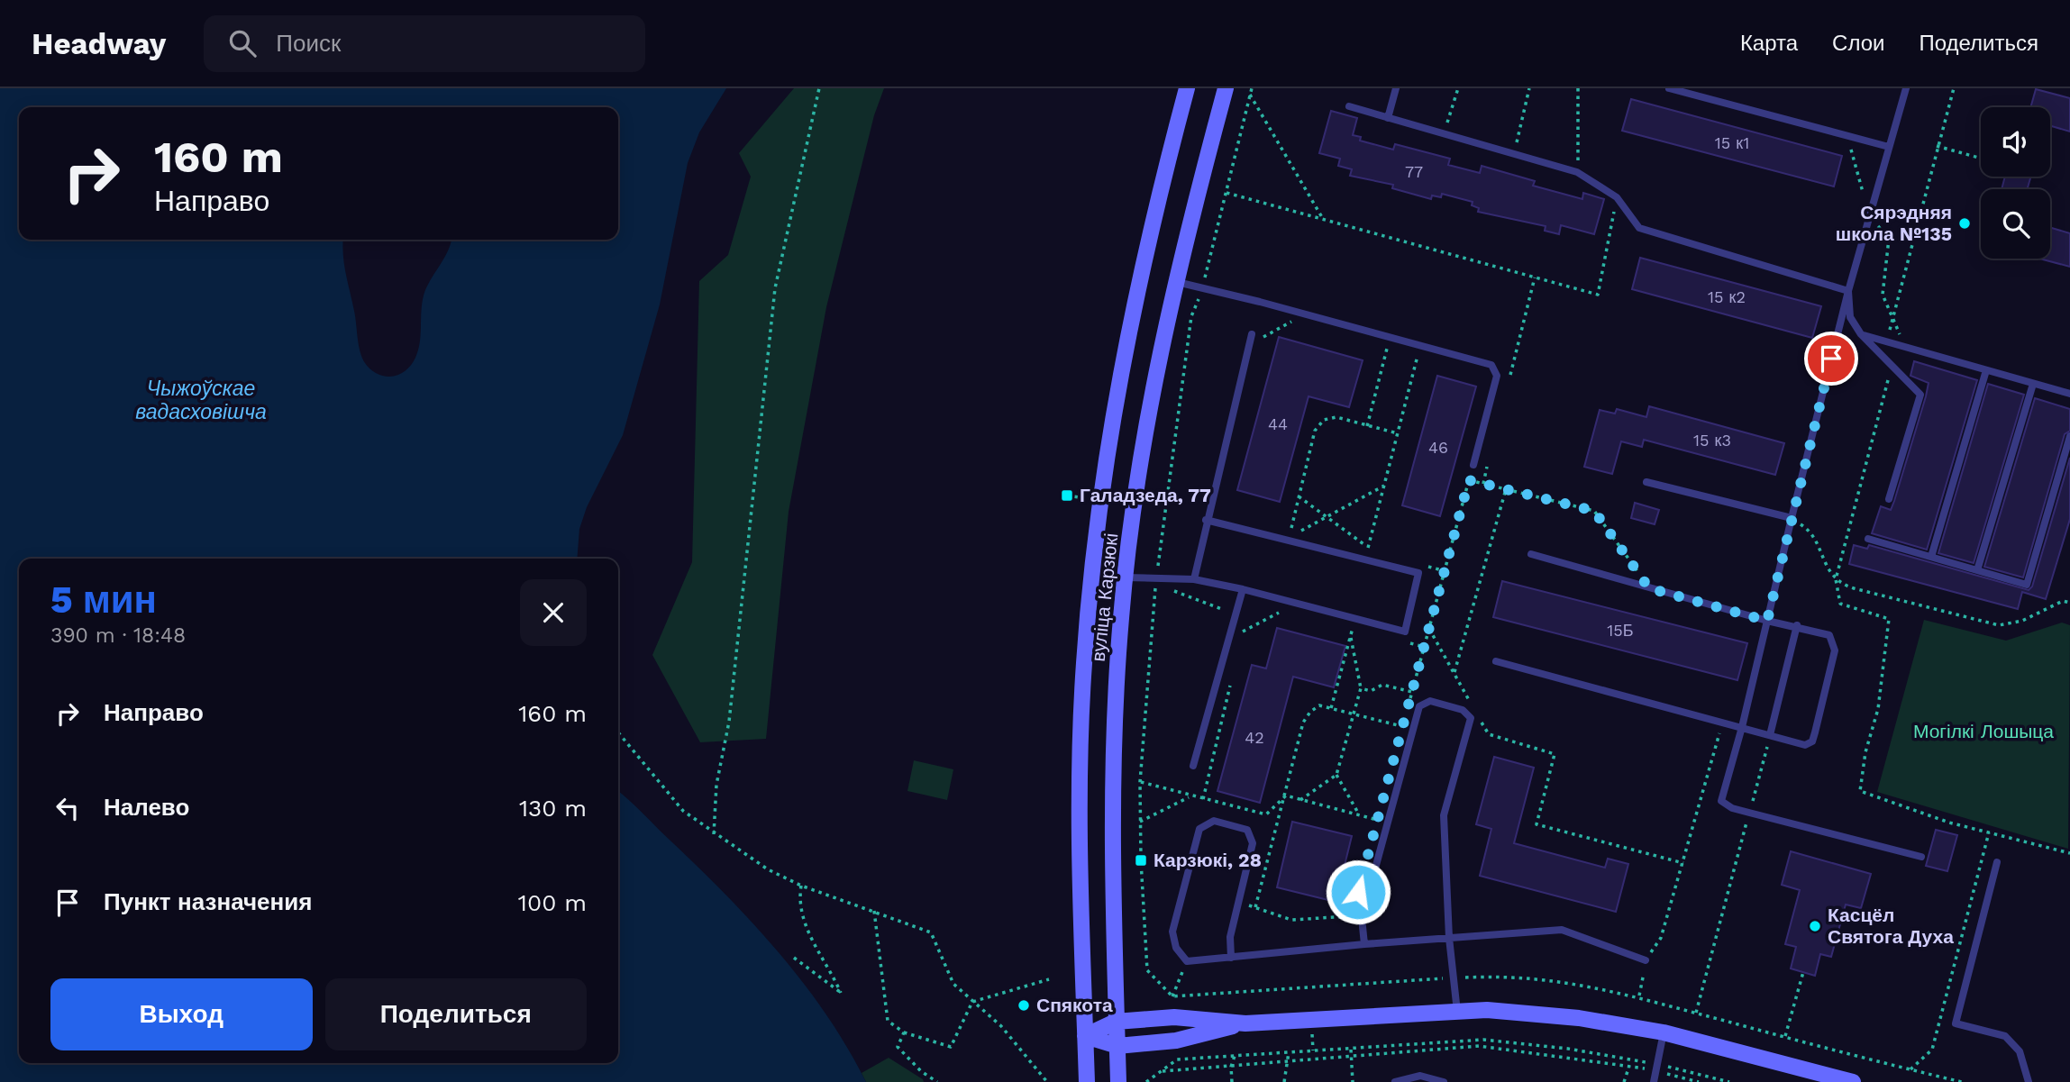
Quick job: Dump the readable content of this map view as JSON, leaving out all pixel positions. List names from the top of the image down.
{
  "streets": {
    "street": ["вуліца Карзюкі"]
  },
  "water": ["Чыжоўскае вадасховішча"],
  "parks": ["Могілкі Лошыца"],
  "places": {
    "other": ["Сярэдняя школа №135", "Касцёл Святога Духа", "Спякота"],
    "transit": ["Галадзеда, 77", "Карзюкі, 28"]
  },
  "house_numbers": [
    "15 к1",
    "77",
    "15 к2",
    "44",
    "15 к3",
    "46",
    "15Б",
    "42"
  ],
  "page": {
    "header": "Headway",
    "search": "Поиск",
    "nav": ["Карта", "Слои", "Поделиться"],
    "turn": ["160 m", "Направо"],
    "heading": ["5 мин", "390 m · 18:48"],
    "list": [
      {
        "name": "Направо",
        "value": "160 m"
      },
      {
        "name": "Налево",
        "value": "130 m"
      },
      {
        "name": "Пункт назначения",
        "value": "100 m"
      }
    ],
    "buttons": ["Выход", "Поделиться"]
  }
}
